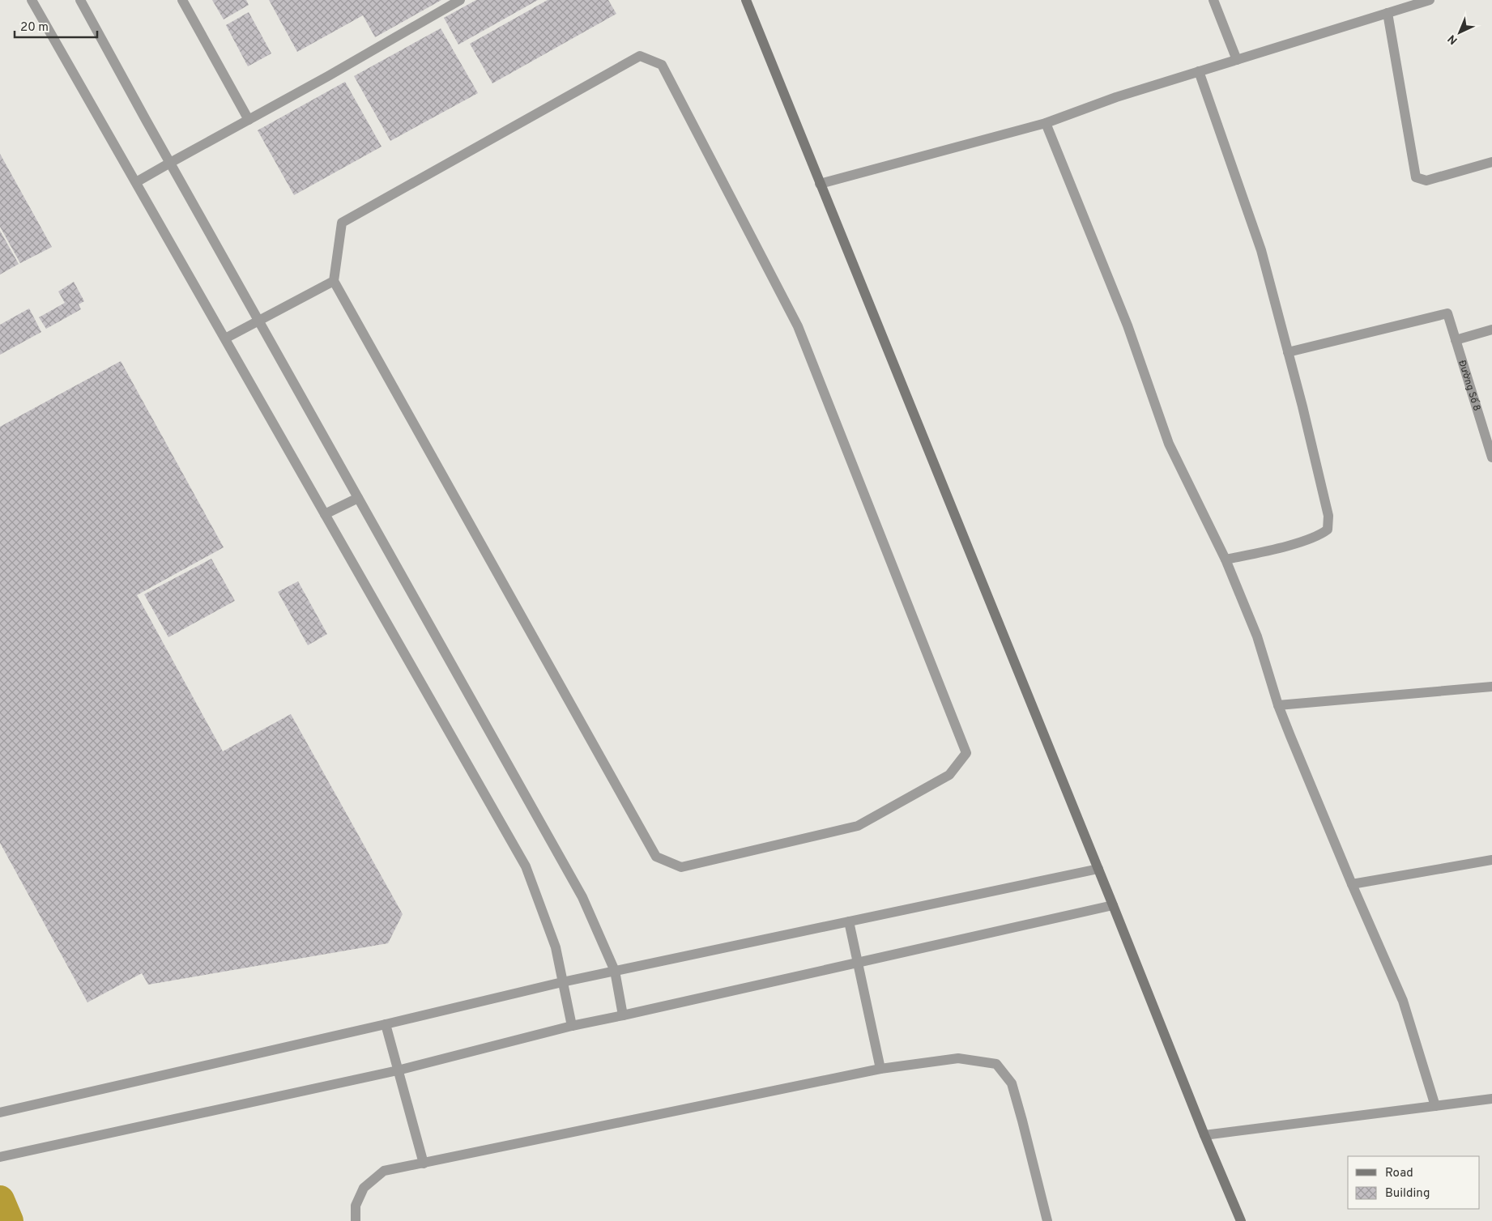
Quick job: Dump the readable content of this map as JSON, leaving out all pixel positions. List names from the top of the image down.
{
  "streets": {
    "street": ["Đường Số 8"]
  },
  "legend": ["Road", "Building"],
  "scale_bar": "20 m",
  "north": "bottom left"
}
